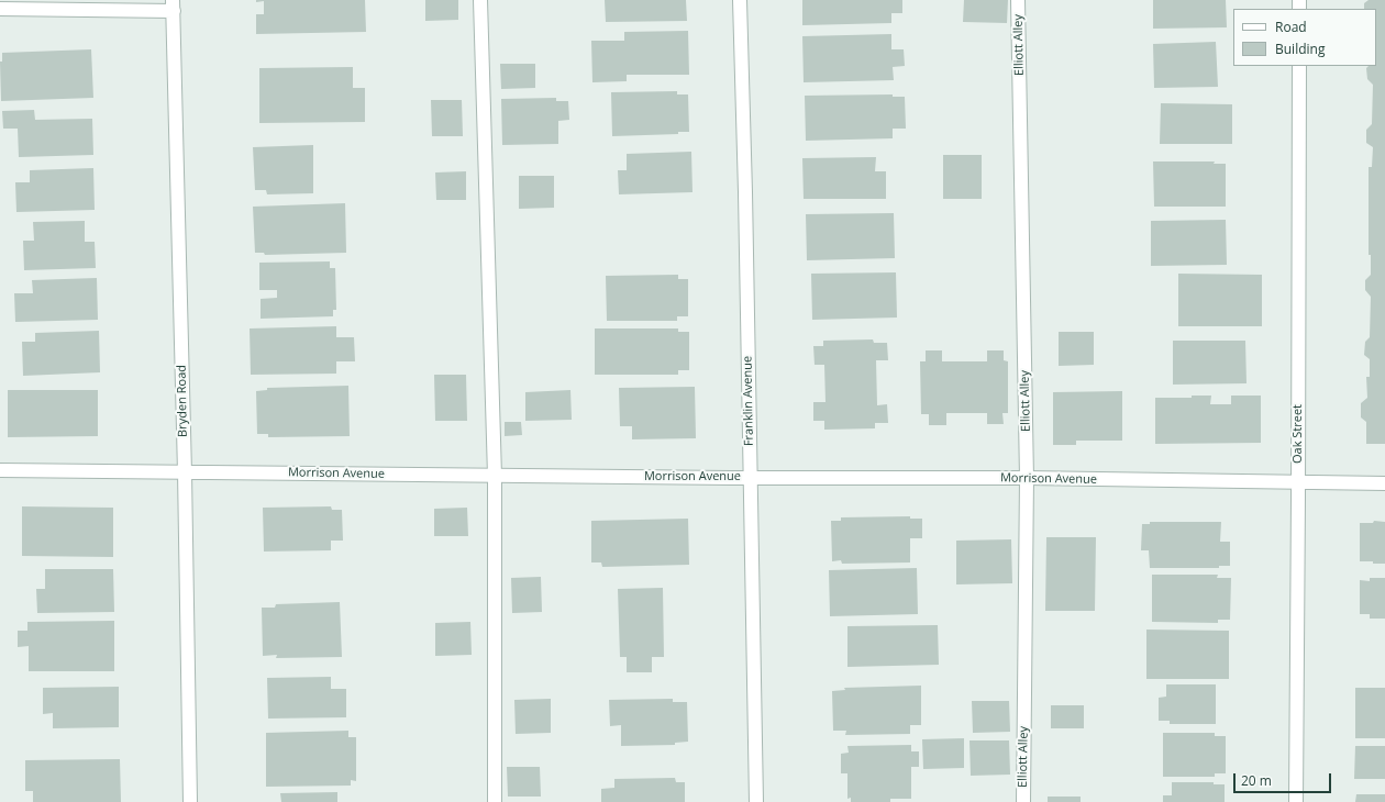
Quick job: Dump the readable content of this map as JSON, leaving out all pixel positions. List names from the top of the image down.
{
  "streets": {
    "street": [
      "Elliott Alley",
      "Bryden Road",
      "Franklin Avenue",
      "Oak Street",
      "Morrison Avenue"
    ]
  },
  "crossings": [
    ["Elliott Alley", "Morrison Avenue"],
    ["Bryden Road", "Morrison Avenue"],
    ["Franklin Avenue", "Morrison Avenue"],
    ["Oak Street", "Morrison Avenue"]
  ],
  "legend": ["Road", "Building"],
  "scale_bar": "20 m"
}
